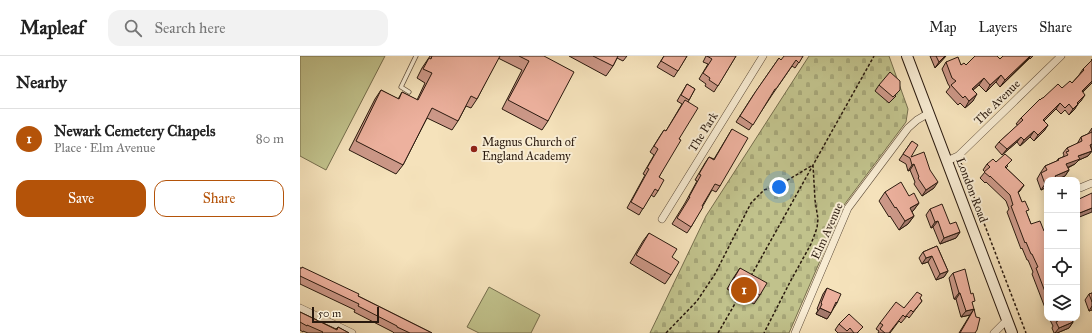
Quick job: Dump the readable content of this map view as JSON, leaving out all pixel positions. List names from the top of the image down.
{
  "streets": {
    "main road": ["London Road"],
    "street": ["The Avenue", "The Park", "Elm Avenue"]
  },
  "crossings": [
    ["The Avenue", "London Road"],
    ["London Road", "Elm Avenue"]
  ],
  "places": ["Magnus Church of England Academy"],
  "scale_bar": "50 m",
  "page": {
    "header": "Mapleaf",
    "search": "Search here",
    "nav": ["Map", "Layers", "Share"],
    "heading": "Nearby",
    "list": [
      {
        "mark": "1",
        "name": "Newark Cemetery Chapels",
        "note": "Place · Elm Avenue",
        "value": "80 m"
      }
    ],
    "buttons": ["Save", "Share"],
    "map_buttons": ["+", "−"],
    "pins": "1",
    "scale": "50 m"
  }
}
